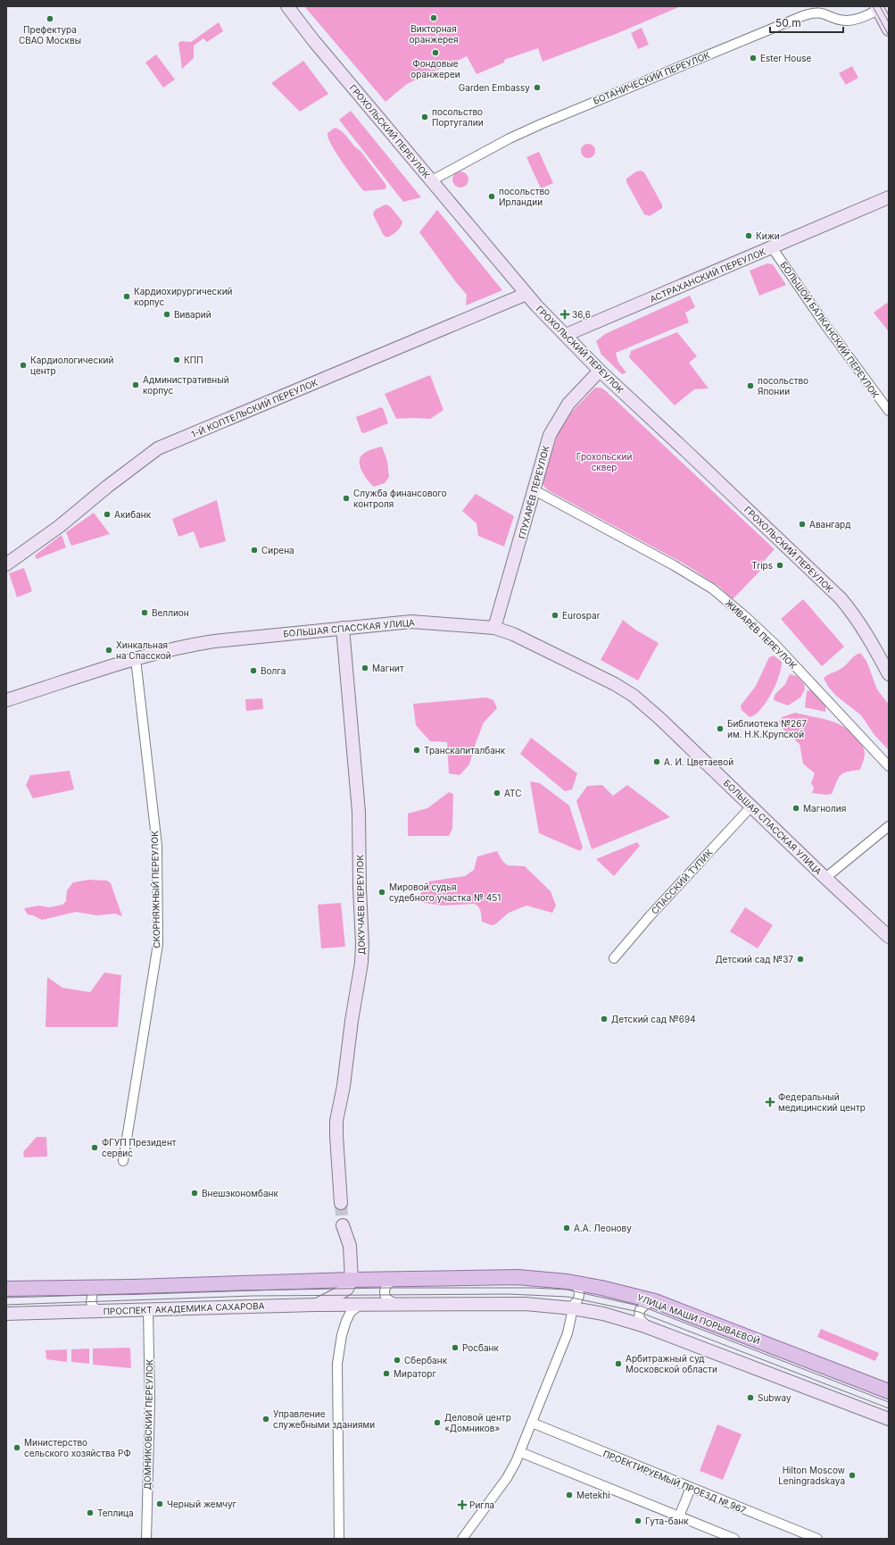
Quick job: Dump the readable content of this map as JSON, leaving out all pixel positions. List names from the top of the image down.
{
  "streets": {
    "main road": ["УЛИЦА МАШИ ПОРЫВАЕВОЙ"],
    "street": [
      "БОТАНИЧЕСКИЙ ПЕРЕУЛОК",
      "ГРОХОЛЬСКИЙ ПЕРЕУЛОК",
      "АСТРАХАНСКИЙ ПЕРЕУЛОК",
      "БОЛЬШОЙ БАЛКАНСКИЙ ПЕРЕУЛОК",
      "1-Й КОПТЕЛЬСКИЙ ПЕРЕУЛОК",
      "ГЛУХАРЁВ ПЕРЕУЛОК",
      "БОЛЬШАЯ СПАССКАЯ УЛИЦА",
      "ЖИВАРЁВ ПЕРЕУЛОК",
      "СПАССКИЙ ТУПИК",
      "СКОРНЯЖНЫЙ ПЕРЕУЛОК",
      "ДОКУЧАЕВ ПЕРЕУЛОК",
      "ПРОСПЕКТ АКАДЕМИКА САХАРОВА",
      "ДОМНИКОВСКИЙ ПЕРЕУЛОК",
      "ПРОЕКТИРУЕМЫЙ ПРОЕЗД № 967"
    ]
  },
  "crossings": [
    ["БОТАНИЧЕСКИЙ ПЕРЕУЛОК", "ГРОХОЛЬСКИЙ ПЕРЕУЛОК"],
    ["ГРОХОЛЬСКИЙ ПЕРЕУЛОК", "АСТРАХАНСКИЙ ПЕРЕУЛОК"],
    ["ГРОХОЛЬСКИЙ ПЕРЕУЛОК", "1-Й КОПТЕЛЬСКИЙ ПЕРЕУЛОК"],
    ["ГРОХОЛЬСКИЙ ПЕРЕУЛОК", "ГЛУХАРЁВ ПЕРЕУЛОК"],
    ["АСТРАХАНСКИЙ ПЕРЕУЛОК", "БОЛЬШОЙ БАЛКАНСКИЙ ПЕРЕУЛОК"],
    ["ГЛУХАРЁВ ПЕРЕУЛОК", "БОЛЬШАЯ СПАССКАЯ УЛИЦА"],
    ["ГЛУХАРЁВ ПЕРЕУЛОК", "ЖИВАРЁВ ПЕРЕУЛОК"],
    ["БОЛЬШАЯ СПАССКАЯ УЛИЦА", "СПАССКИЙ ТУПИК"],
    ["БОЛЬШАЯ СПАССКАЯ УЛИЦА", "СКОРНЯЖНЫЙ ПЕРЕУЛОК"],
    ["БОЛЬШАЯ СПАССКАЯ УЛИЦА", "ДОКУЧАЕВ ПЕРЕУЛОК"],
    ["ПРОСПЕКТ АКАДЕМИКА САХАРОВА", "ДОМНИКОВСКИЙ ПЕРЕУЛОК"]
  ],
  "parks": ["Грохольский сквер"],
  "places": {
    "other": [
      "Викторная оранжерея",
      "Префектура СВАО Москвы",
      "Фондовые оранжереи",
      "Ester House",
      "Garden Embassy",
      "посольство Португалии",
      "посольство Ирландии",
      "Кижи",
      "Кардиохирургический корпус",
      "Виварий",
      "КПП",
      "Кардиологический центр",
      "Административный корпус",
      "посольство Японии",
      "Служба финансового контроля",
      "Акибанк",
      "Авангард",
      "Сирена",
      "Trips",
      "Веллион",
      "Eurospar",
      "Хинкальная на Спасской",
      "Магнит",
      "Волга",
      "Библиотека №267 им. Н.К.Крупской",
      "Транскапиталбанк",
      "А. И. Цветаевой",
      "АТС",
      "Магнолия",
      "Мировой судья судебного участка № 451",
      "Детский сад №37",
      "Детский сад №694",
      "ФГУП Президент сервис",
      "Внешэкономбанк",
      "А.А. Леонову",
      "Росбанк",
      "Сбербанк",
      "Арбитражный суд Московской области",
      "Мираторг",
      "Subway",
      "Управление служебными зданиями",
      "Деловой центр «Домников»",
      "Министерство сельского хозяйства РФ",
      "Hilton Moscow Leningradskaya",
      "Metekhi",
      "Черный жемчуг",
      "Теплица",
      "Гута-банк"
    ],
    "health": ["36,6", "Федеральный медицинский центр", "Ригла"]
  },
  "scale_bar": "50 m"
}
